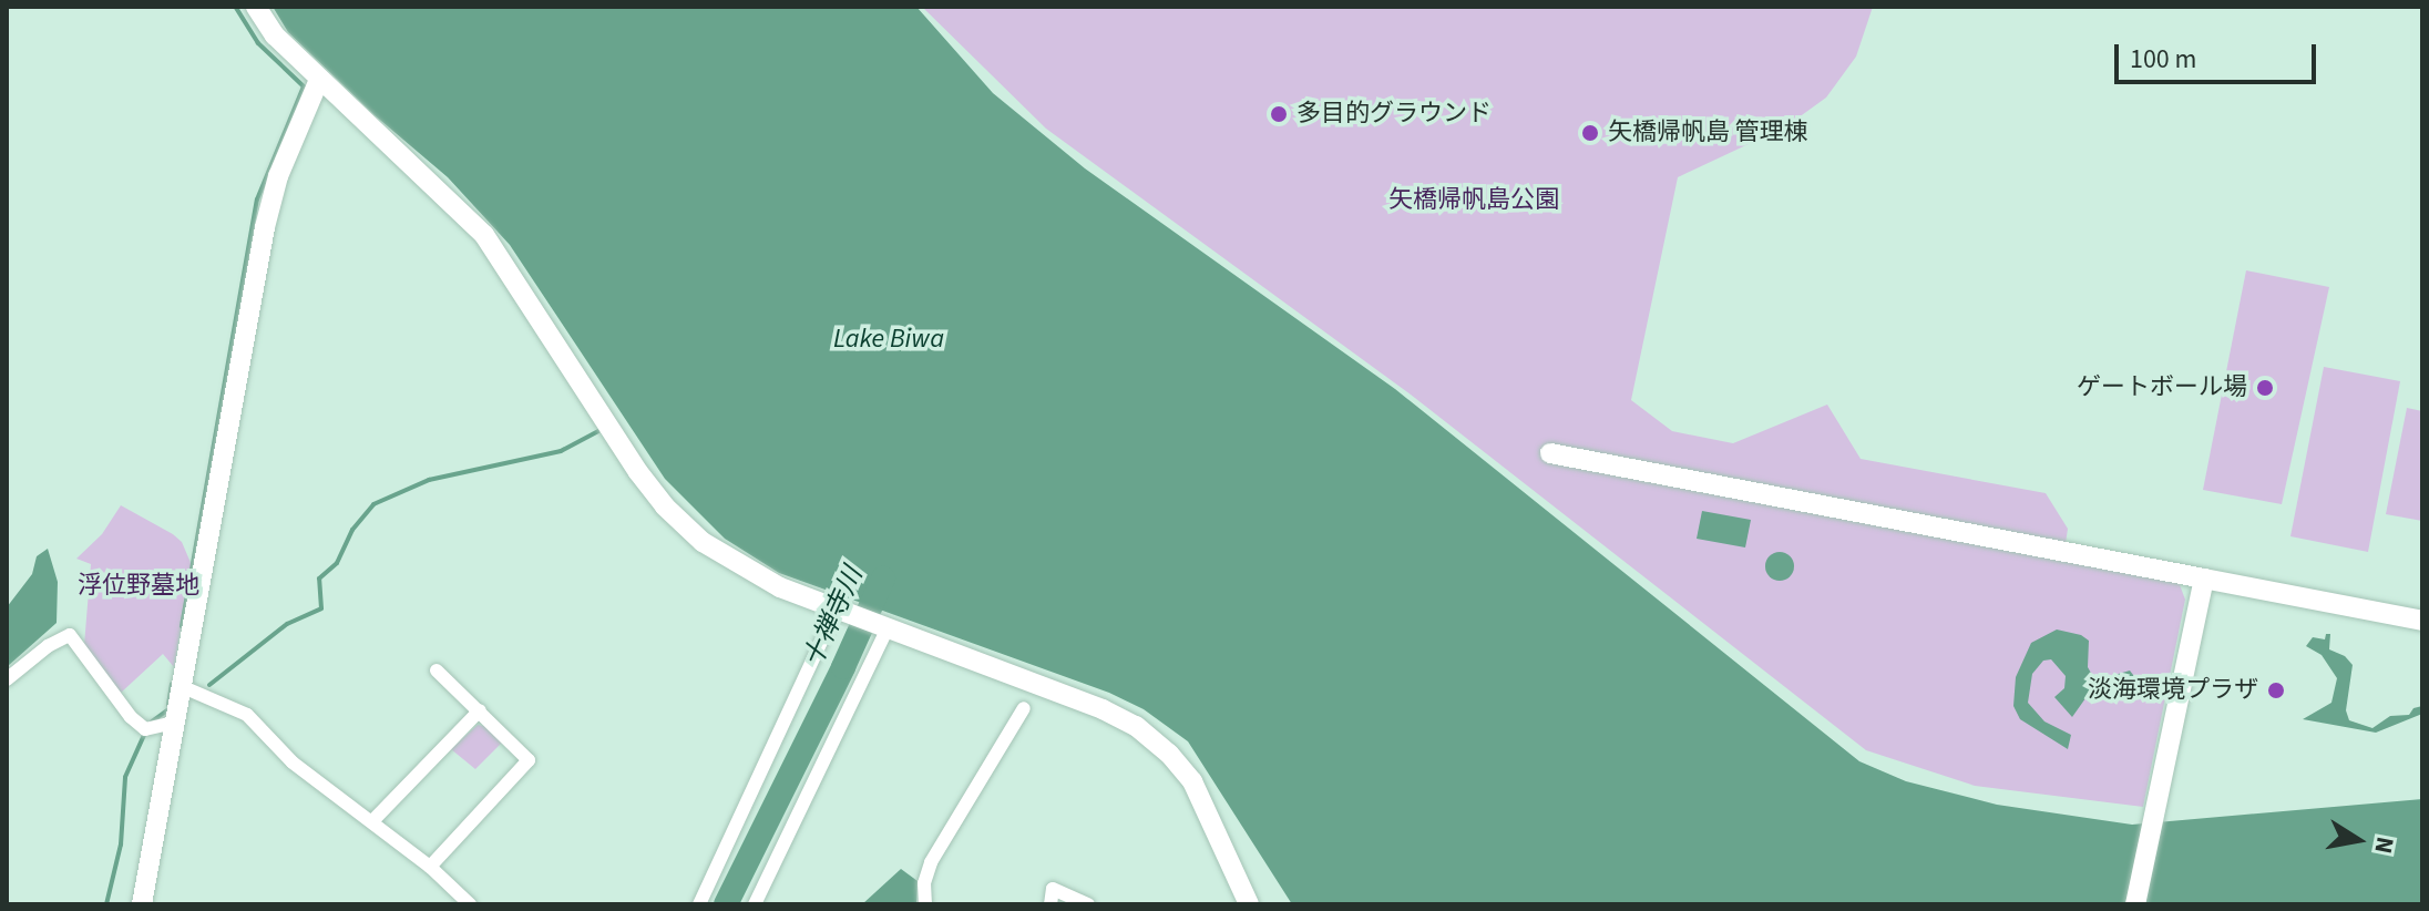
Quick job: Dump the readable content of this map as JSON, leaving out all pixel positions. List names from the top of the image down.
{
  "water": ["Lake Biwa", "十禅寺川"],
  "parks": ["矢橋帰帆島公園", "浮位野墓地"],
  "places": [
    "多目的グラウンド",
    "矢橋帰帆島 管理棟",
    "ゲートボール場",
    "淡海環境プラザ"
  ],
  "scale_bar": "100 m",
  "north": "right"
}
